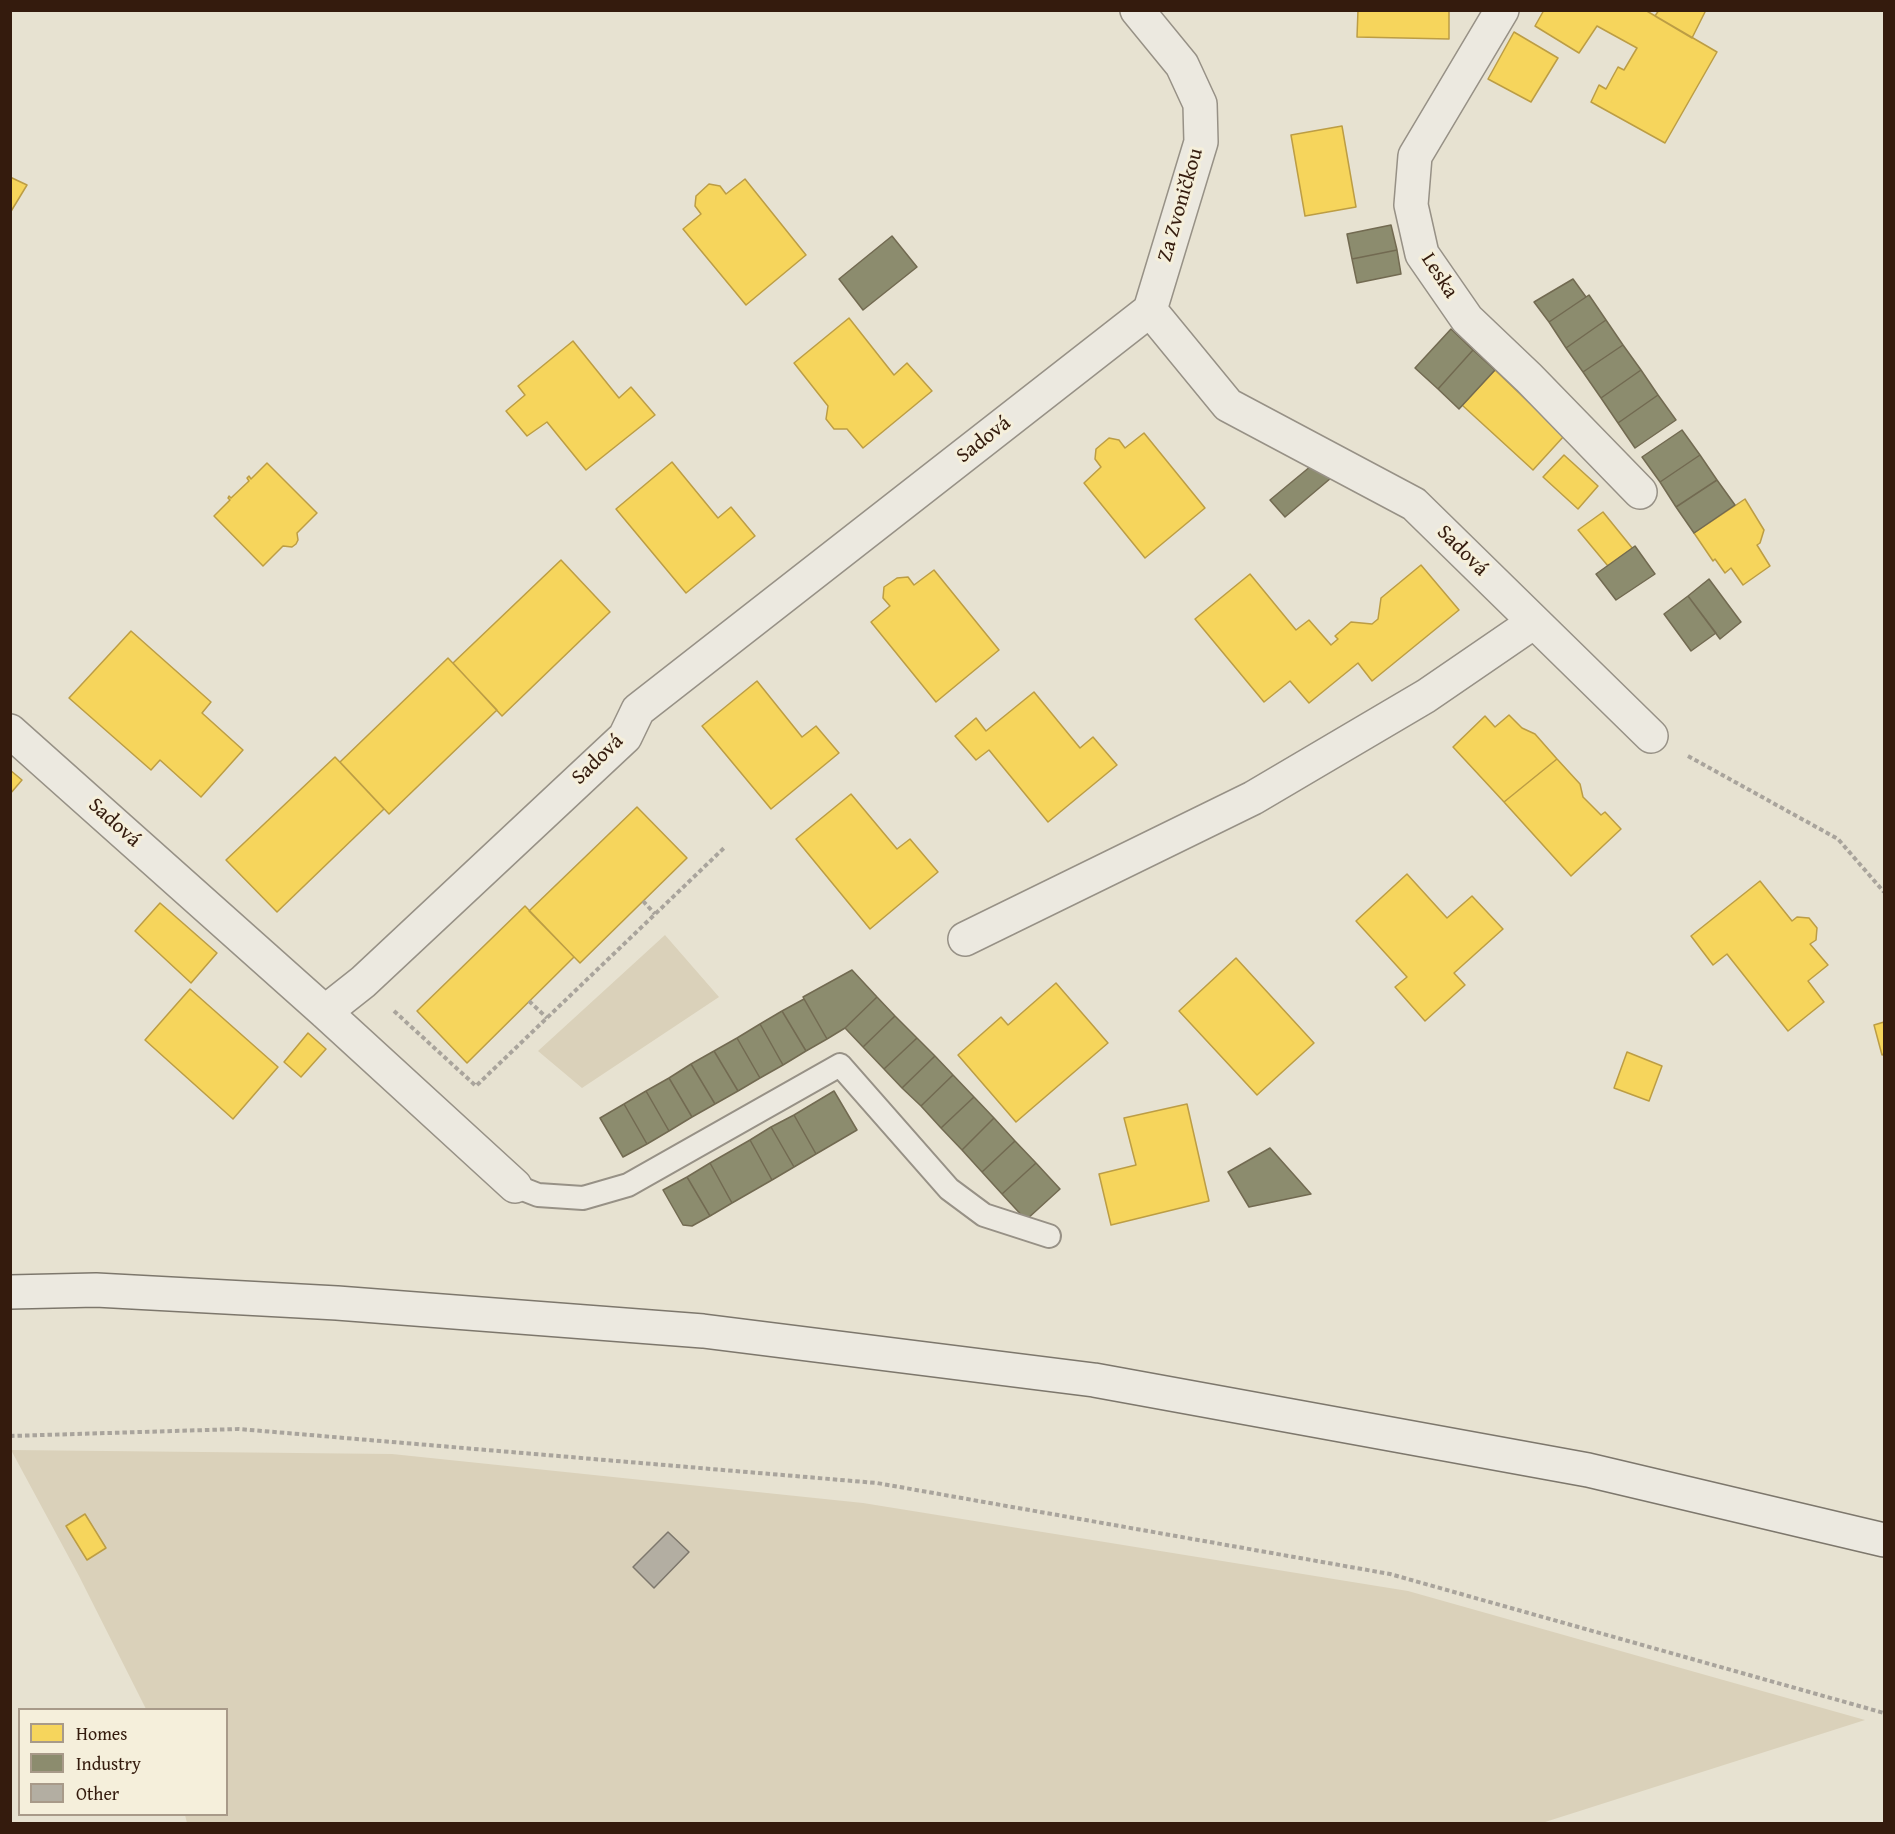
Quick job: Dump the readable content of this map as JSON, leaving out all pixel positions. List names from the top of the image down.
{
  "streets": {
    "street": ["Za Zvoničkou", "Leska", "Sadová"]
  },
  "crossings": [
    ["Za Zvoničkou", "Sadová"]
  ],
  "legend": ["Homes", "Industry", "Other"]
}
